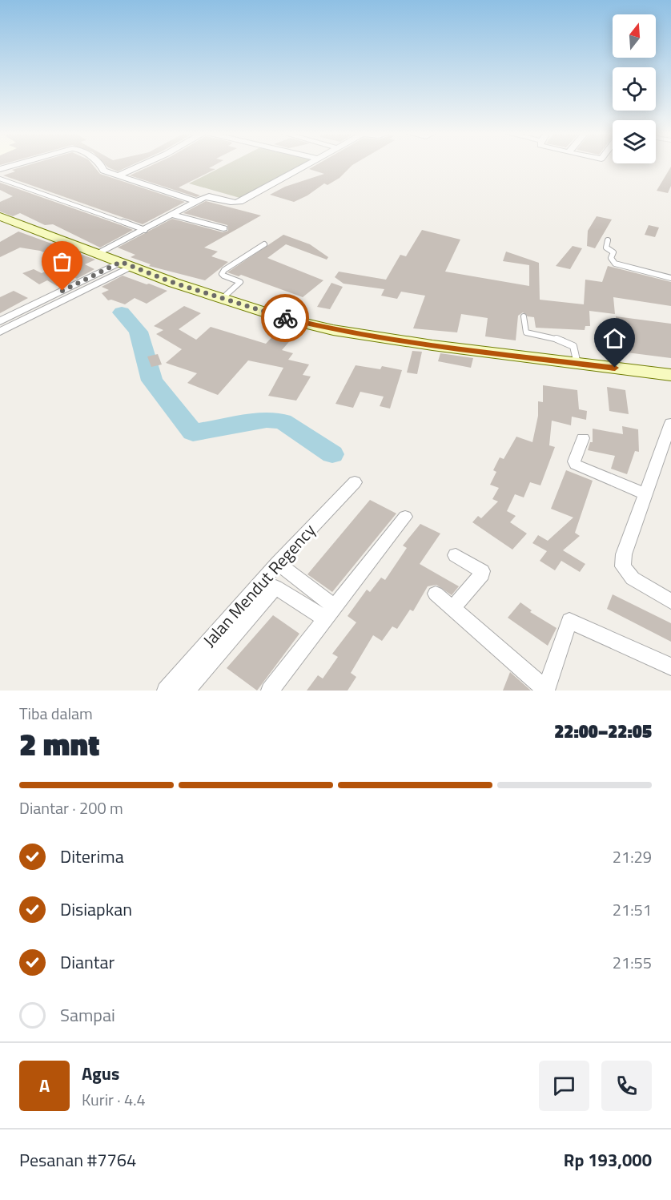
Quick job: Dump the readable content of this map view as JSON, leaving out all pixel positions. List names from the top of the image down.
{
  "streets": {
    "street": ["Jalan Mendut Regency"]
  },
  "north": "top",
  "page": {
    "heading": ["2 mnt", "Tiba dalam", "22:00–22:05"],
    "panel": [
      "Agus",
      "Kurir · 4.4",
      "Pesanan #7764",
      "Rp 193,000"
    ],
    "bar": "Diantar · 200 m",
    "list": [
      ["Diterima", "21:29"],
      ["Disiapkan", "21:51"],
      ["Diantar", "21:55"],
      "Sampai"
    ],
    "round": "A"
  }
}
